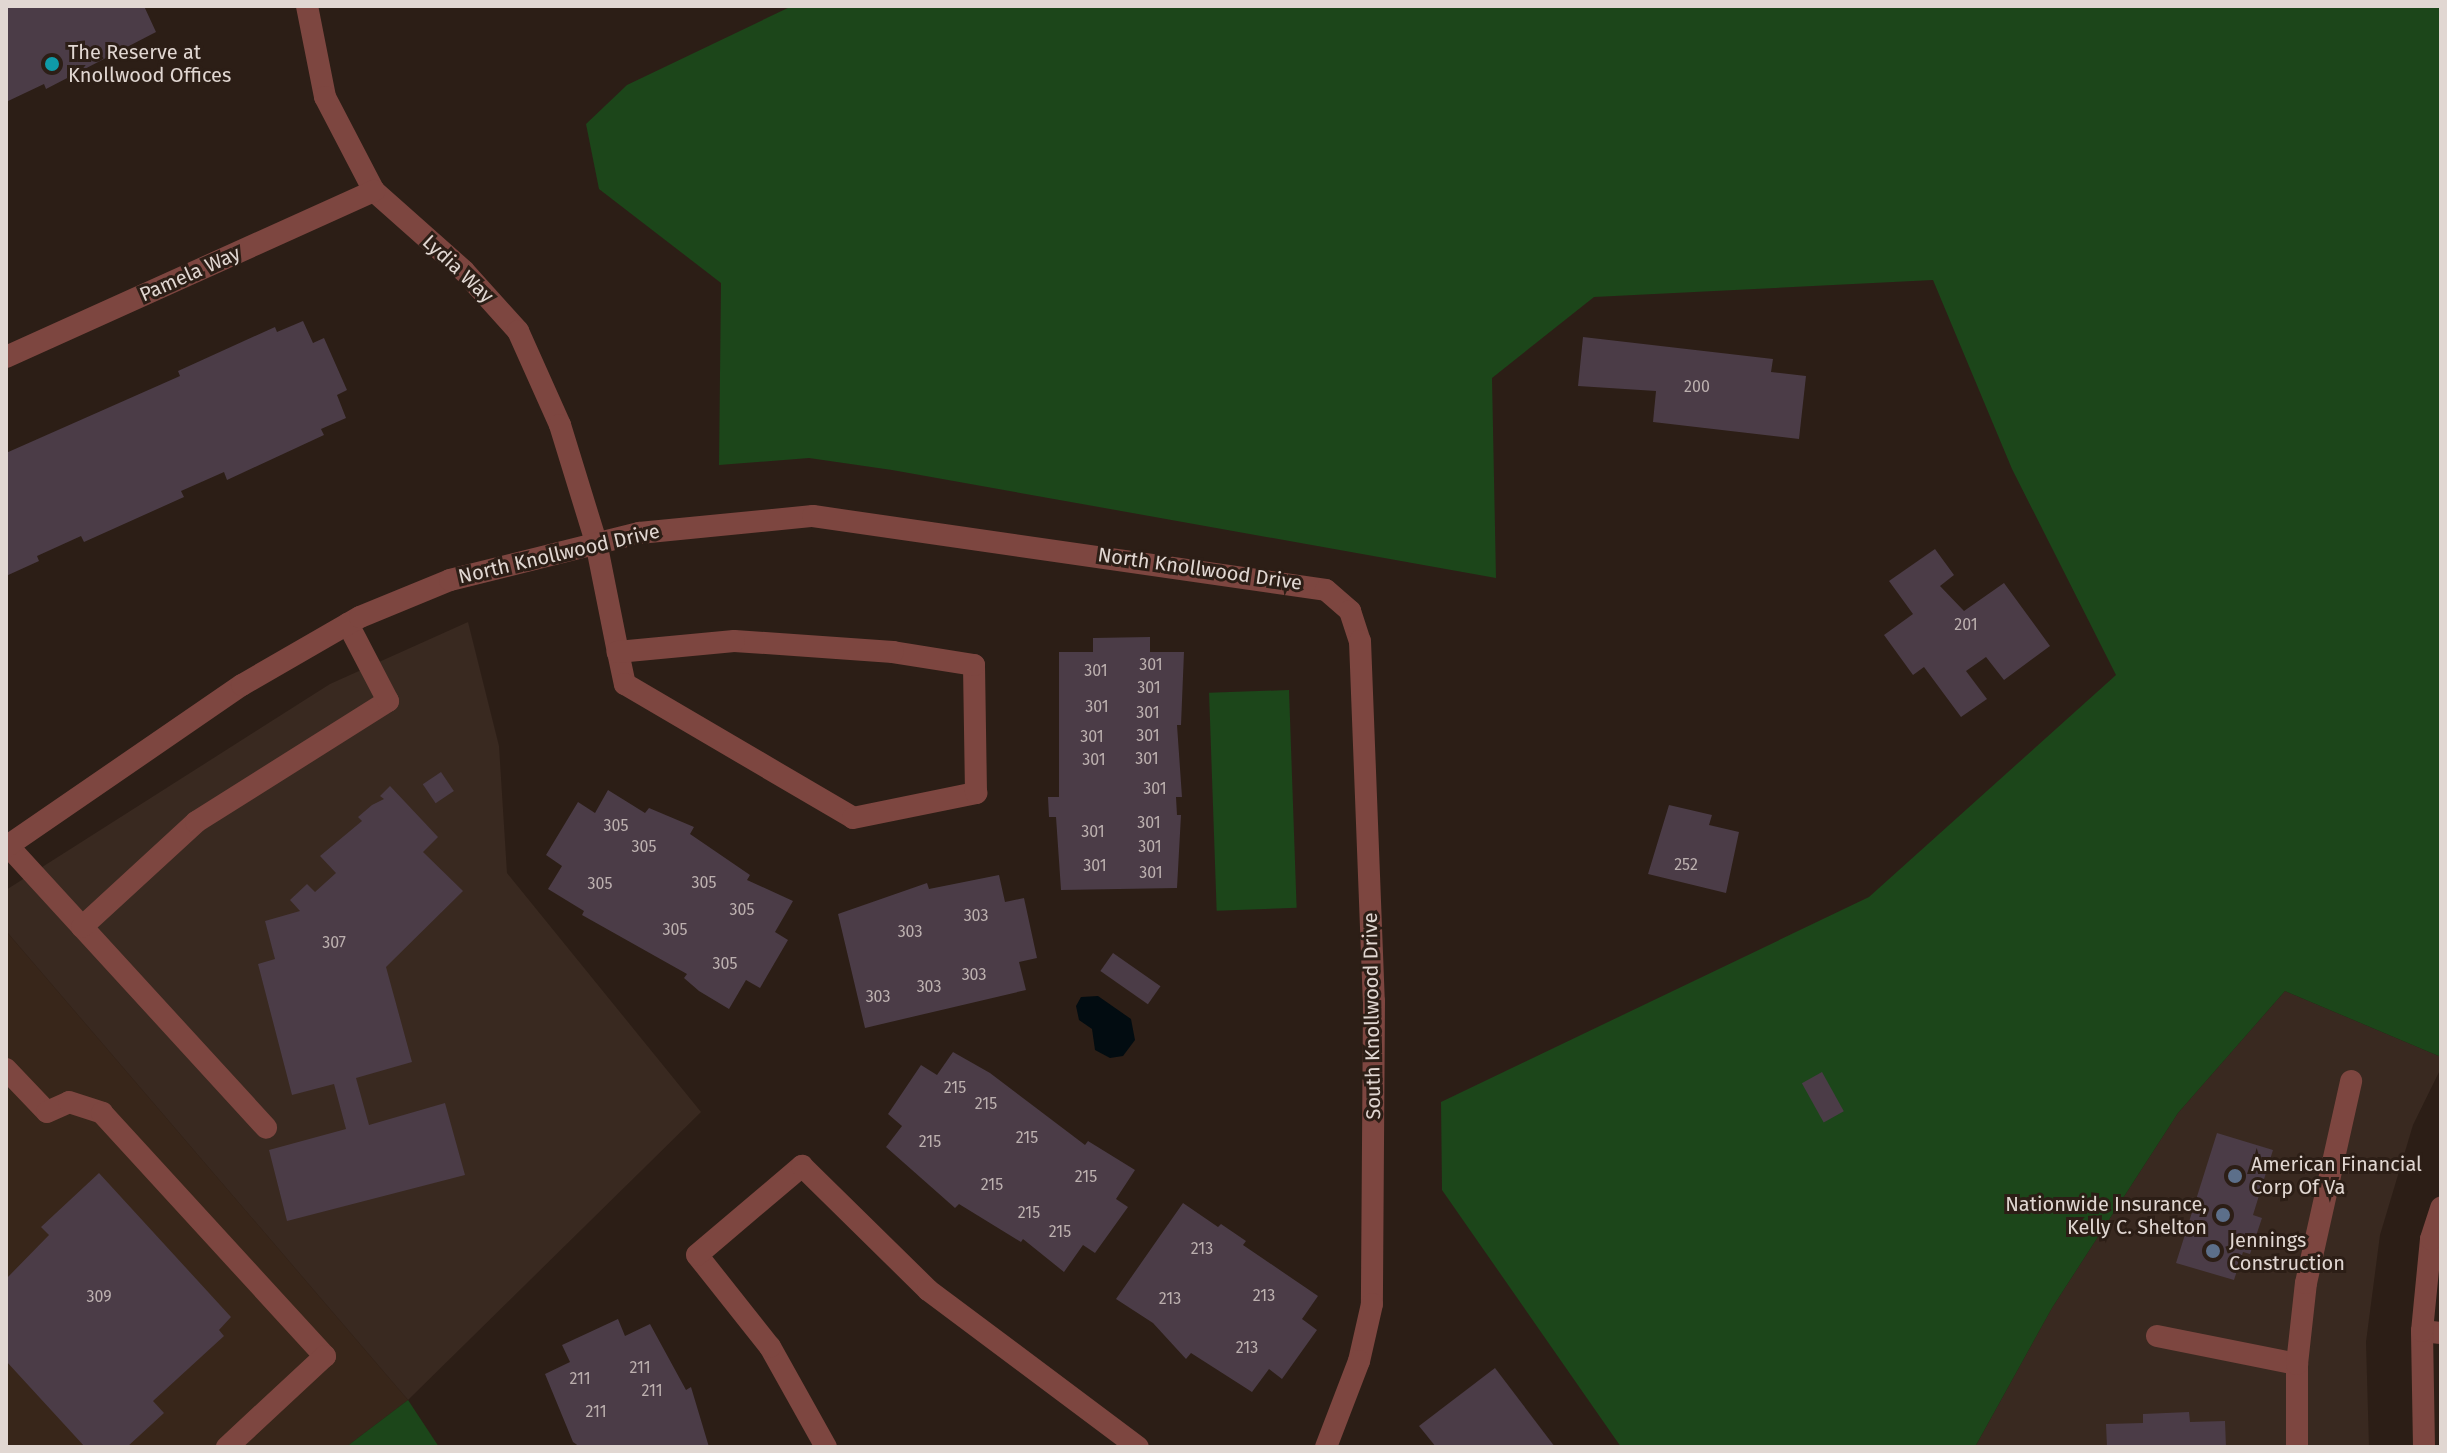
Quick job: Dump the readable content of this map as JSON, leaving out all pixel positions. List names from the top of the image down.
{
  "streets": {
    "street": [
      "Lydia Way",
      "Pamela Way",
      "North Knollwood Drive",
      "South Knollwood Drive"
    ]
  },
  "crossings": [
    ["Lydia Way", "Pamela Way"],
    ["Lydia Way", "North Knollwood Drive"],
    ["North Knollwood Drive", "South Knollwood Drive"]
  ],
  "places": [
    "The Reserve at Knollwood Offices",
    "American Financial Corp Of Va",
    "Nationwide Insurance, Kelly C. Shelton",
    "Jennings Construction"
  ],
  "house_numbers": [
    "200",
    "201",
    "301",
    "301",
    "301",
    "301",
    "301",
    "301",
    "301",
    "301",
    "301",
    "301",
    "301",
    "305",
    "301",
    "305",
    "301",
    "252",
    "301",
    "301",
    "305",
    "305",
    "305",
    "303",
    "305",
    "303",
    "307",
    "305",
    "303",
    "303",
    "303",
    "215",
    "215",
    "215",
    "215",
    "215",
    "215",
    "215",
    "215",
    "213",
    "213",
    "309",
    "213",
    "213",
    "211",
    "211",
    "211",
    "211"
  ]
}
